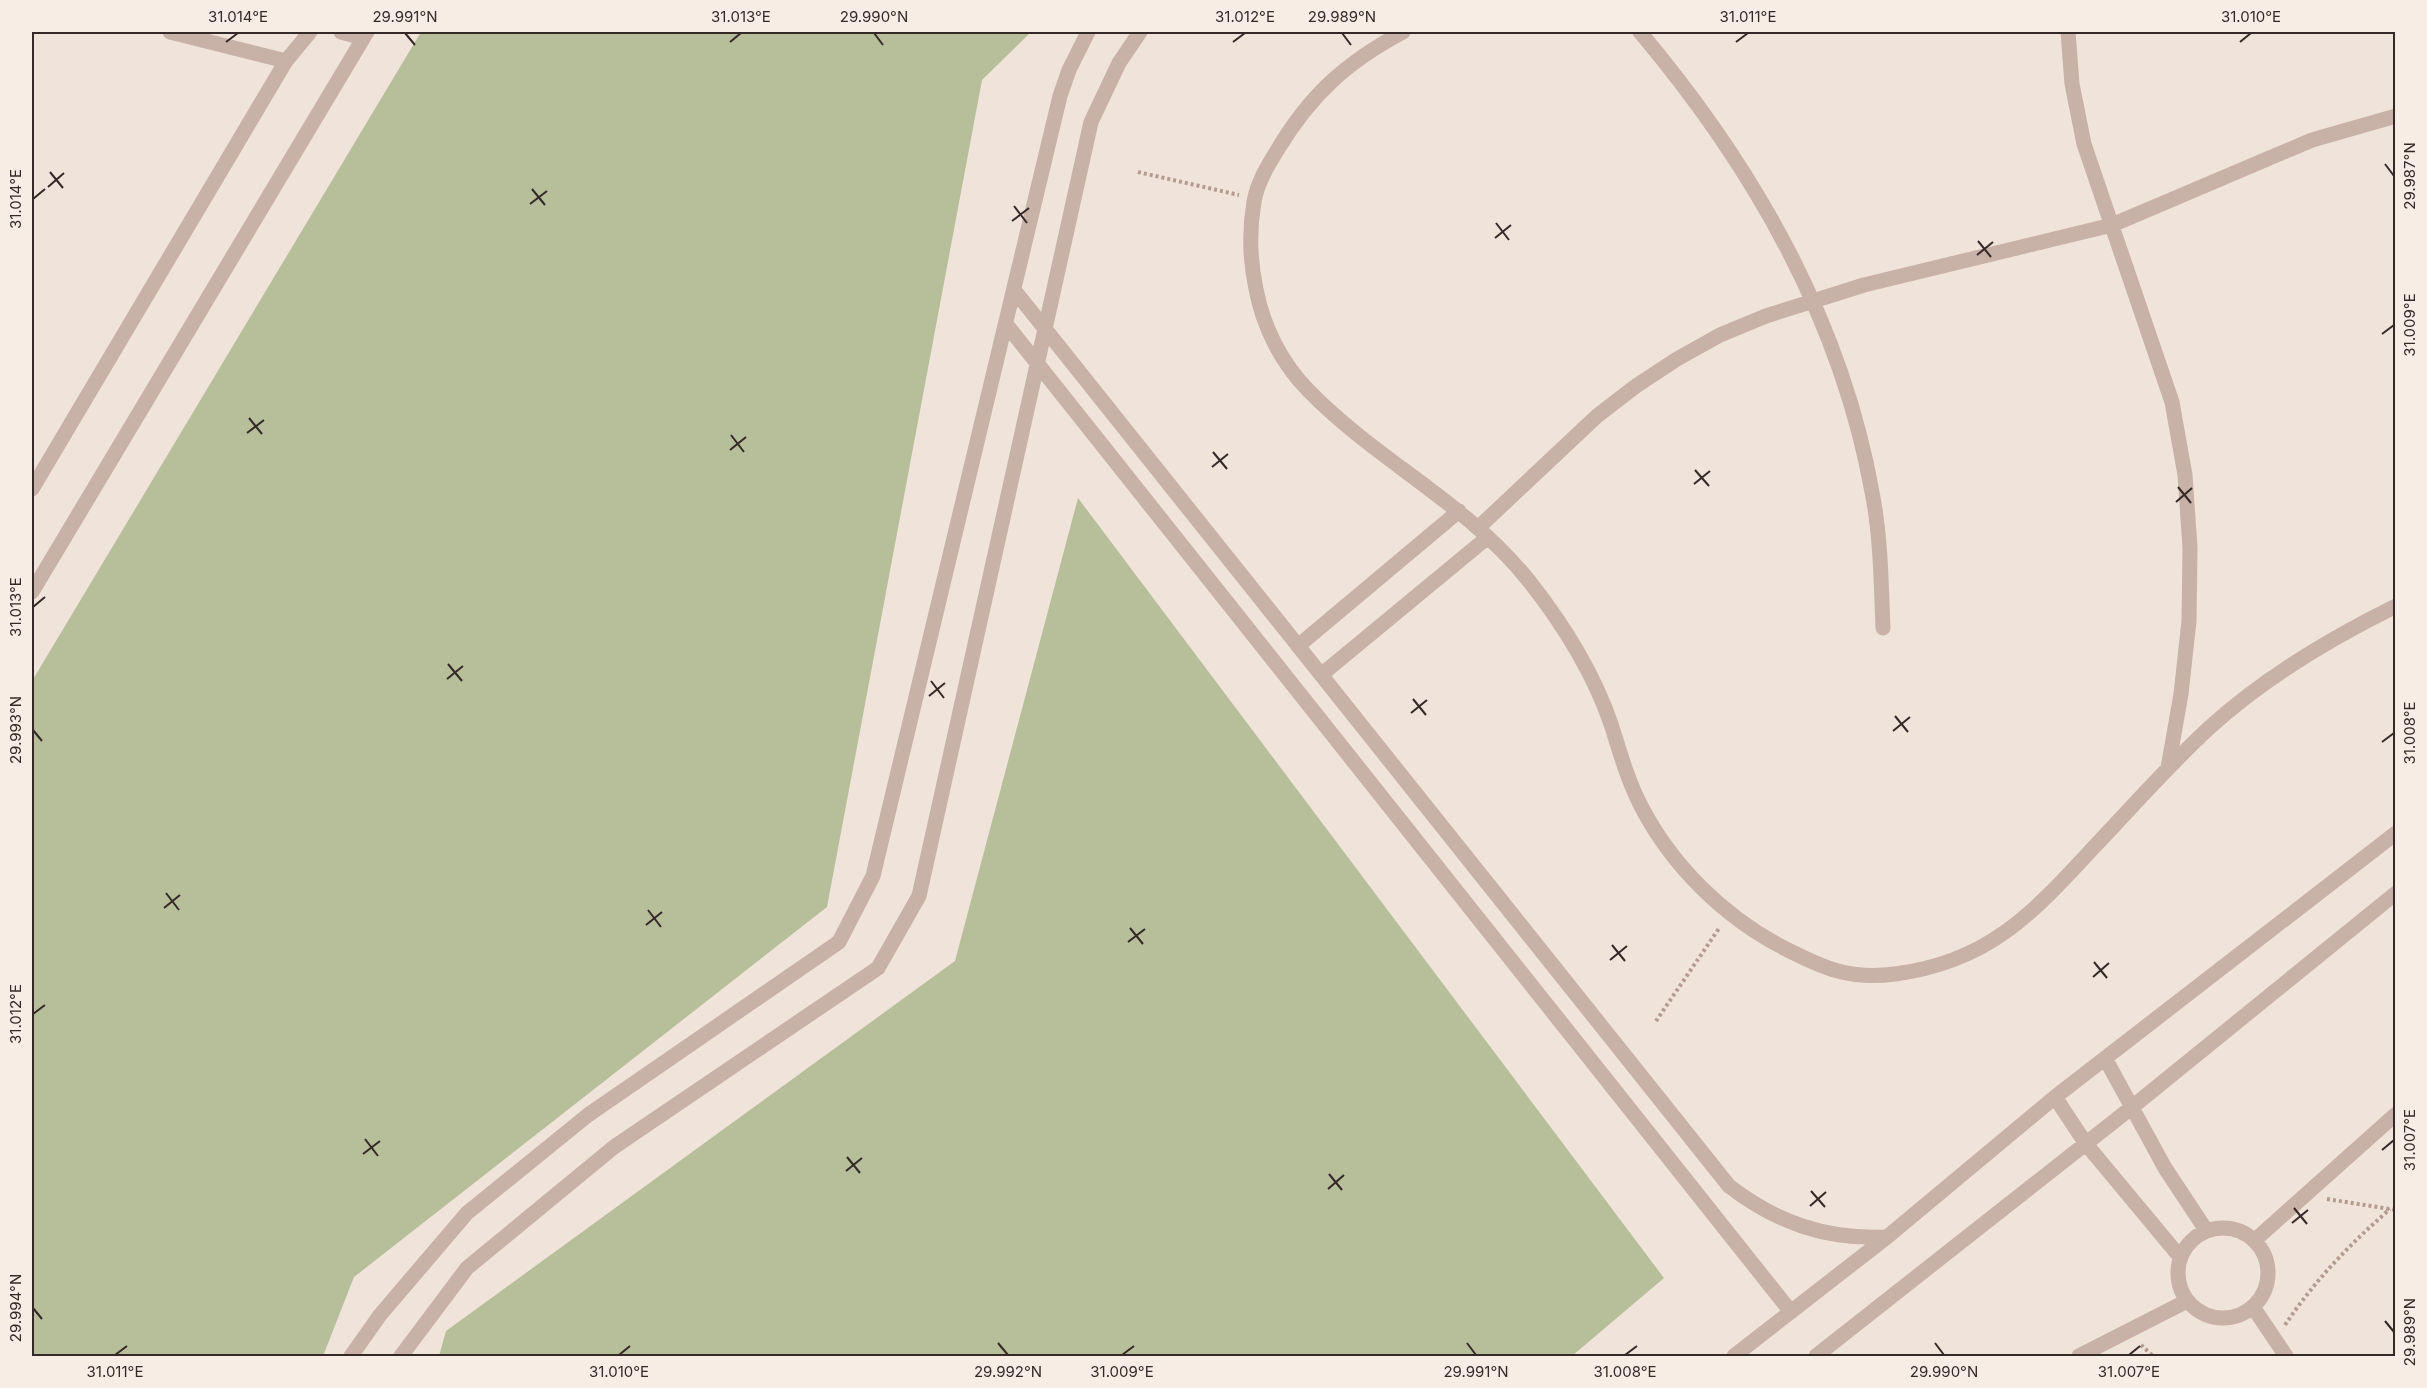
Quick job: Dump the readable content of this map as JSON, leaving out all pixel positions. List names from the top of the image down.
{
  "coordinates": [
    "31.014°E",
    "29.991°N",
    "31.013°E",
    "29.990°N",
    "31.012°E",
    "29.989°N",
    "31.011°E",
    "31.010°E",
    "29.987°N",
    "31.009°E",
    "29.993°N",
    "31.008°E",
    "31.007°E",
    "29.994°N",
    "29.992°N"
  ]
}
